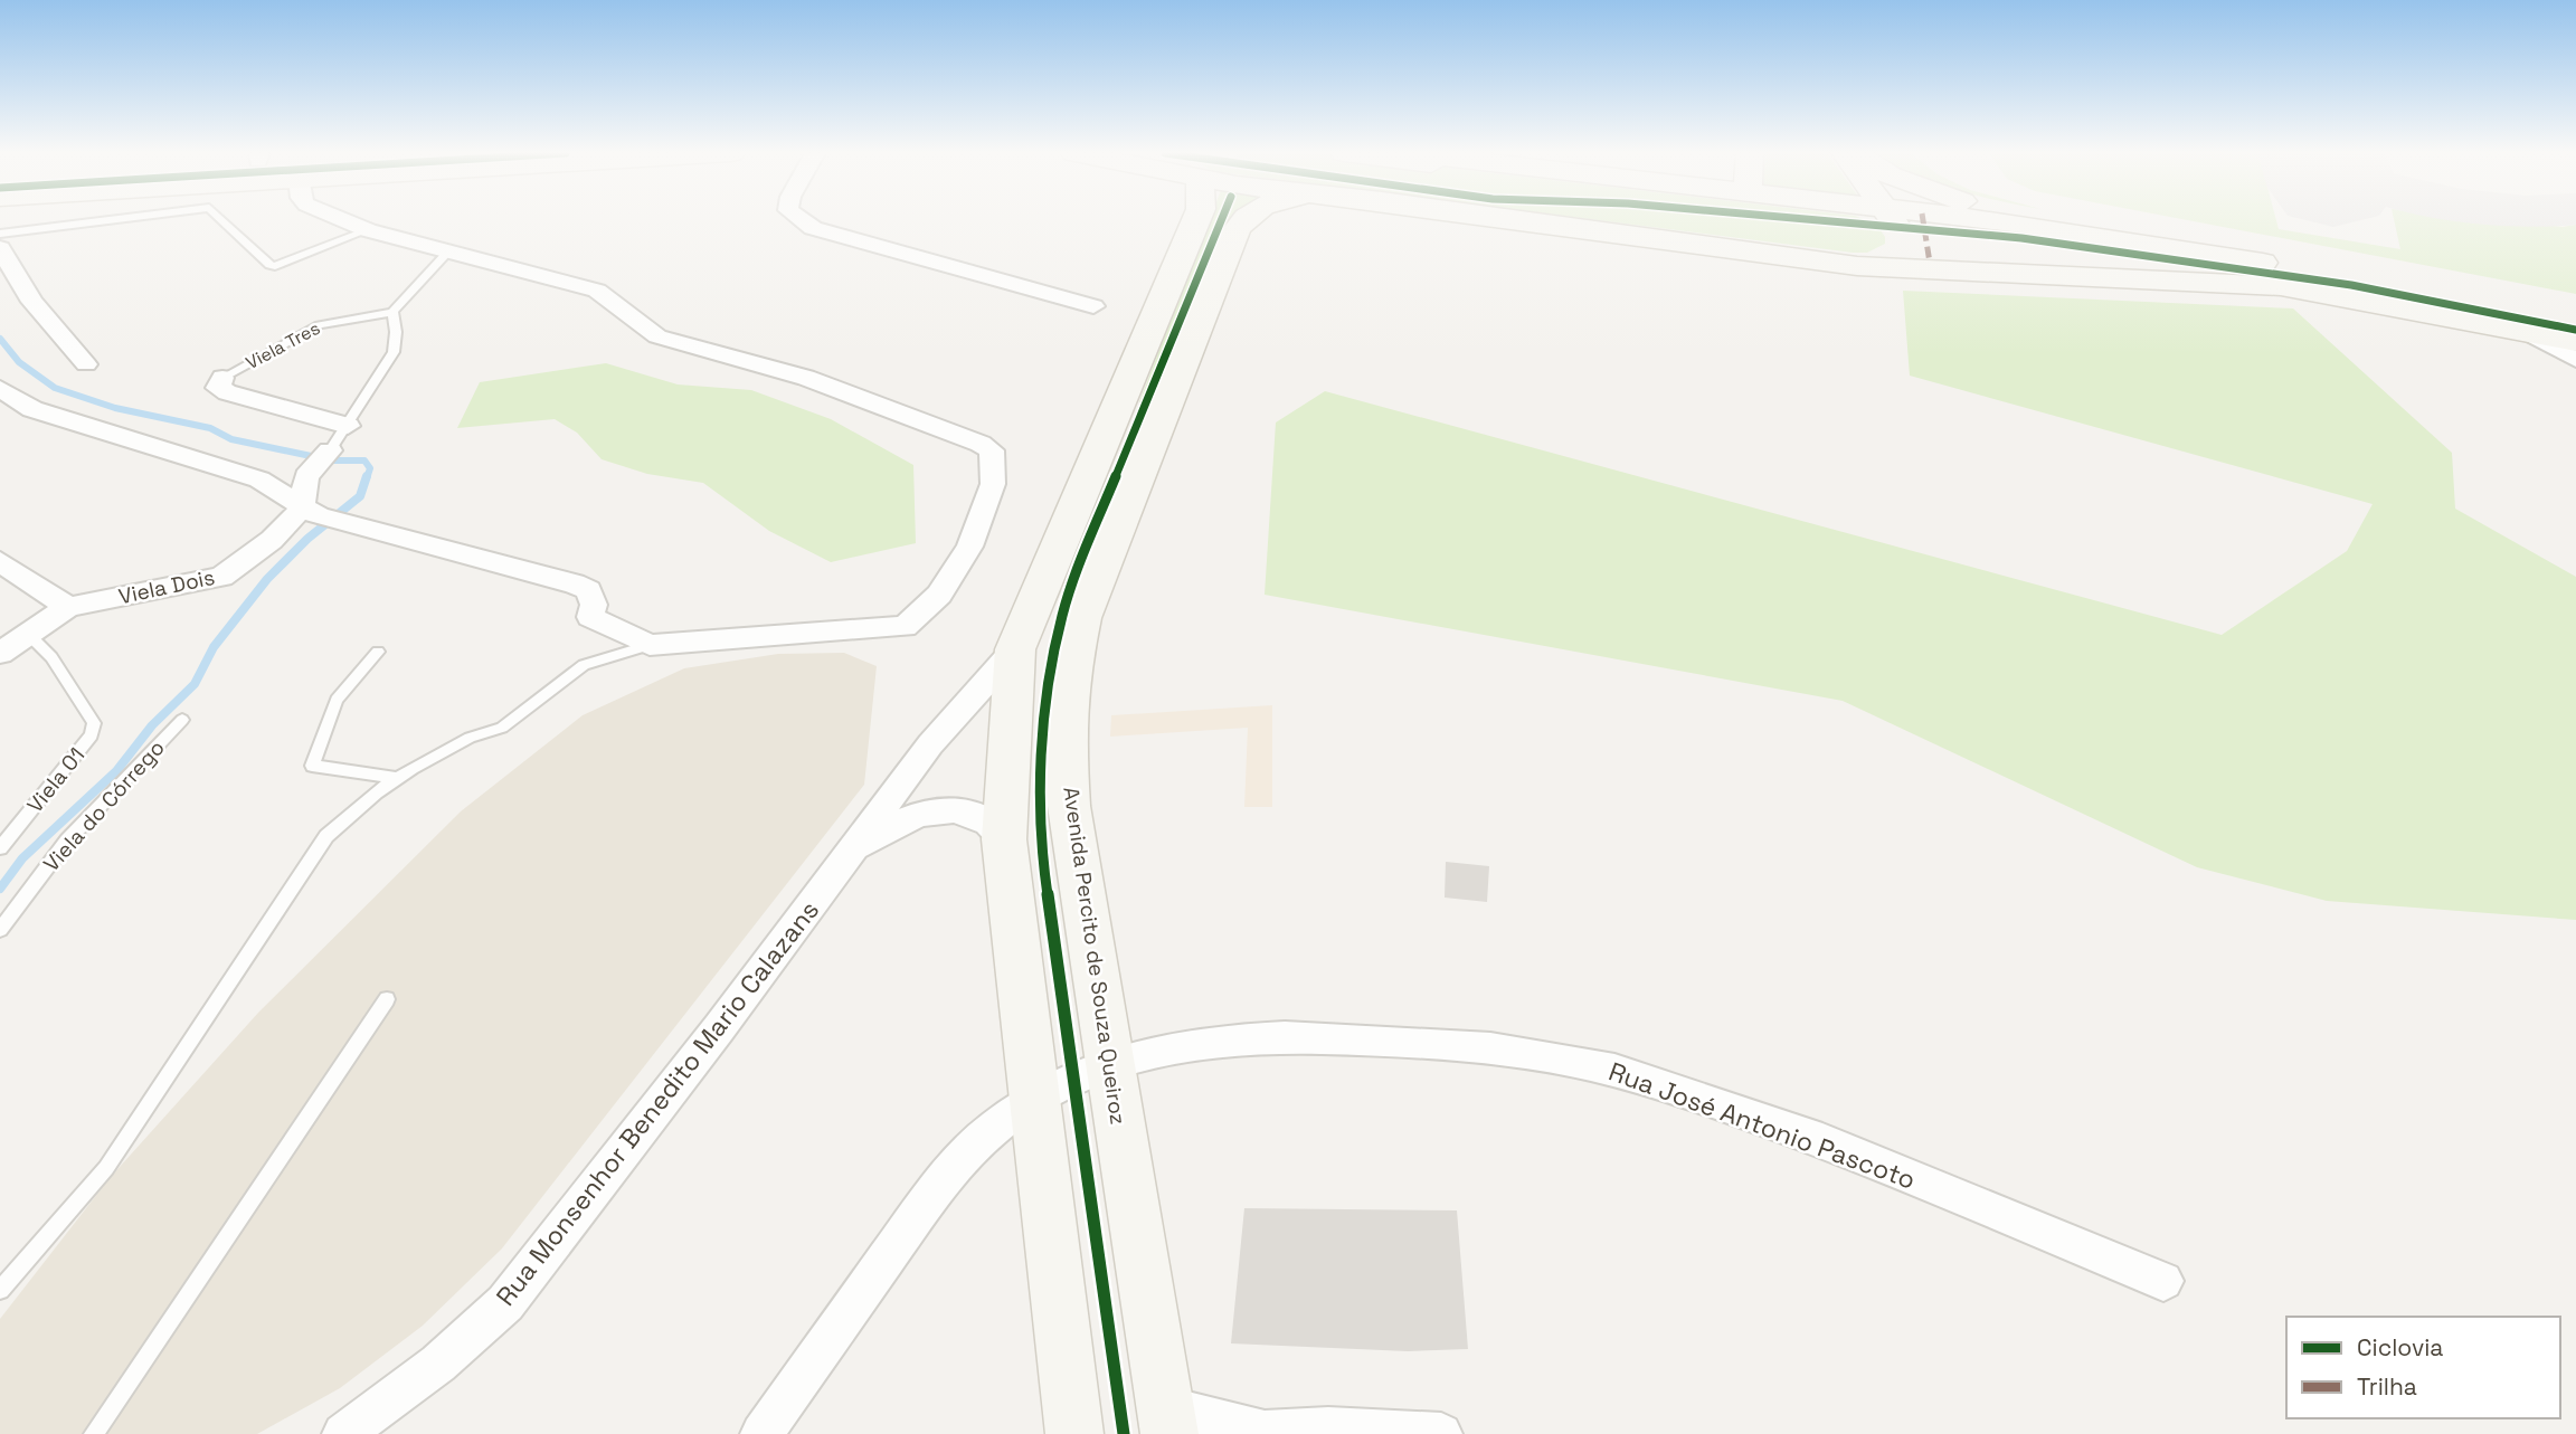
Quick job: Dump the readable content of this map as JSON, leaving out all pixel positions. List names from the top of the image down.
{
  "streets": {
    "main road": ["Avenida Percito de Souza Queiroz"],
    "street": ["Viela Dois", "Rua Monsenhor Benedito Mario Calazans", "Rua José Antonio Pascoto"],
    "lane": ["Viela Tres", "Viela 01", "Viela do Córrego"]
  },
  "crossings": [
    ["Avenida Percito de Souza Queiroz", "Rua José Antonio Pascoto"]
  ],
  "legend": ["Ciclovia", "Trilha"]
}
